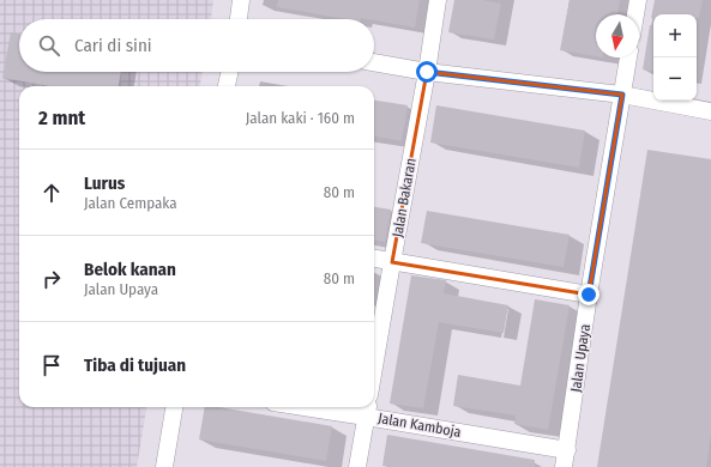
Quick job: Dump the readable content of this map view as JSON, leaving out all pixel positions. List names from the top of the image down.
{
  "streets": {
    "street": ["Jalan Bakaran", "Jalan Upaya", "Jalan Kamboja"]
  },
  "crossings": [
    ["Jalan Upaya", "Jalan Kamboja"]
  ],
  "north": "bottom",
  "page": {
    "map_buttons": ["+", "−"],
    "search": "Cari di sini",
    "heading": ["2 mnt", "Jalan kaki · 160 m"],
    "list": [
      ["Lurus", "Jalan Cempaka", "80 m"],
      ["Belok kanan", "Jalan Upaya", "80 m"],
      "Tiba di tujuan"
    ]
  }
}
